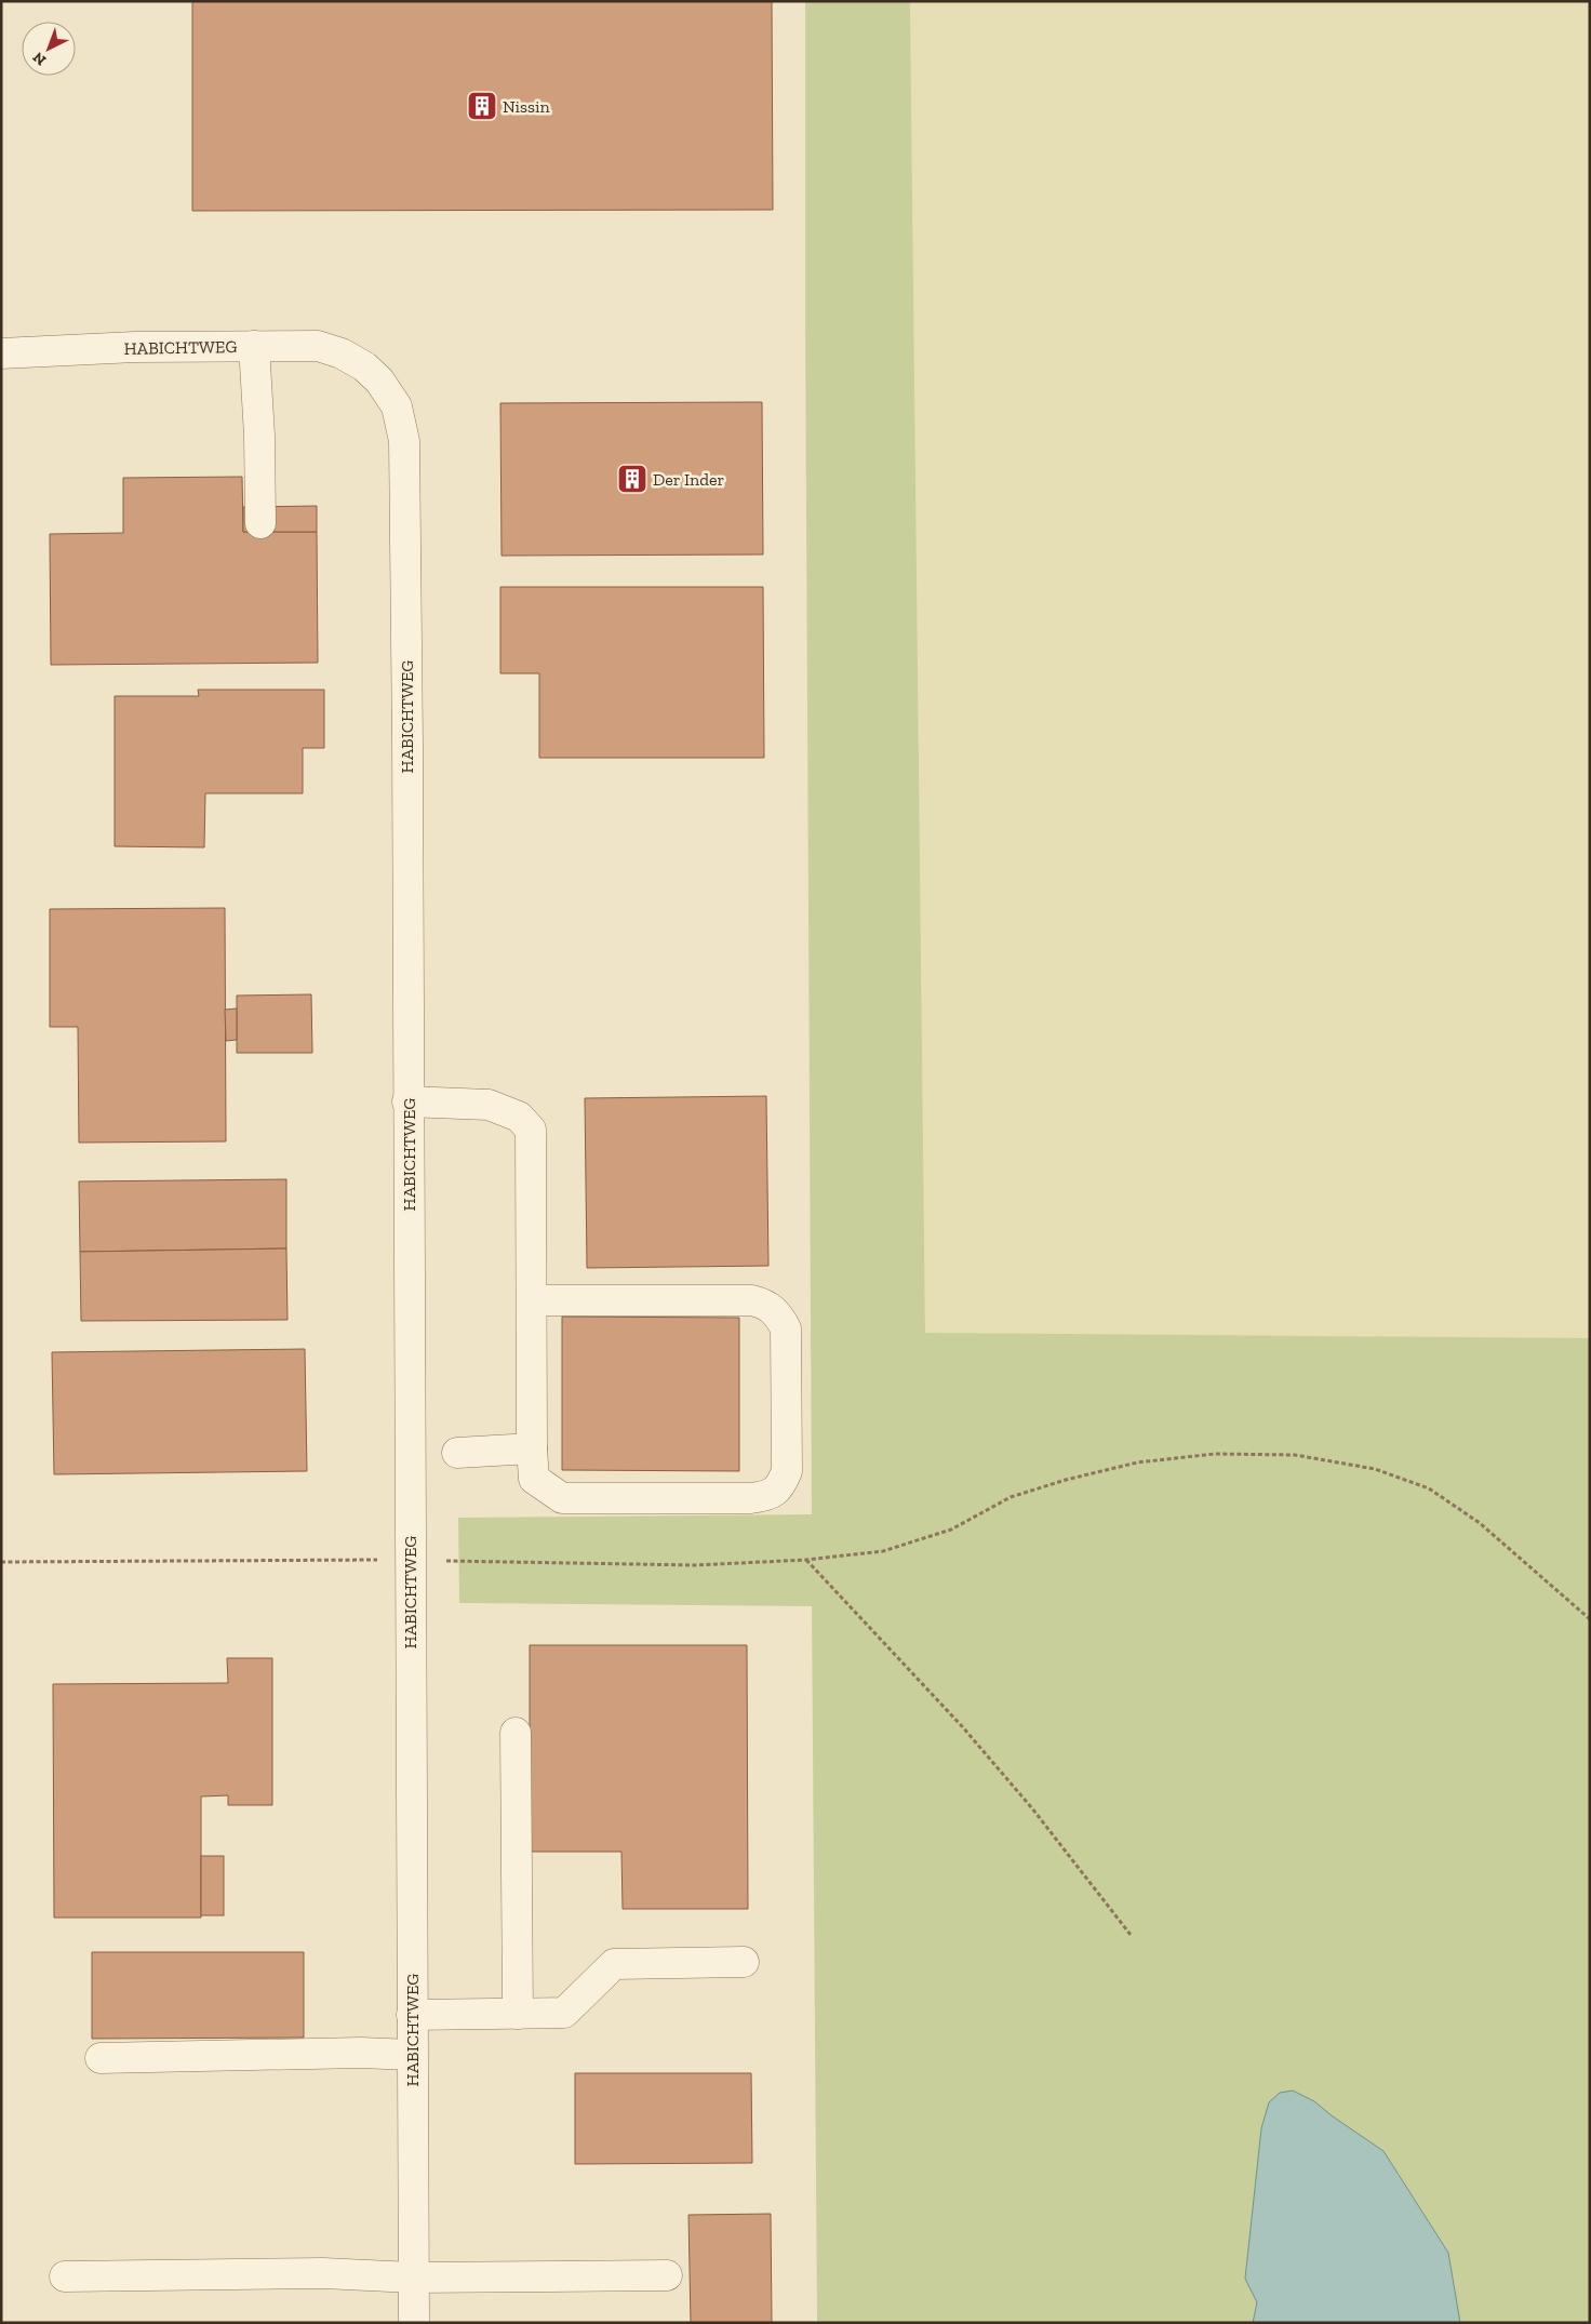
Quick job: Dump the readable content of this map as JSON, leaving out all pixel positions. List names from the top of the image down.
{
  "streets": {
    "street": ["HABICHTWEG"]
  },
  "places": {
    "building": ["Nissin", "Der Inder"]
  },
  "north": "bottom left"
}
